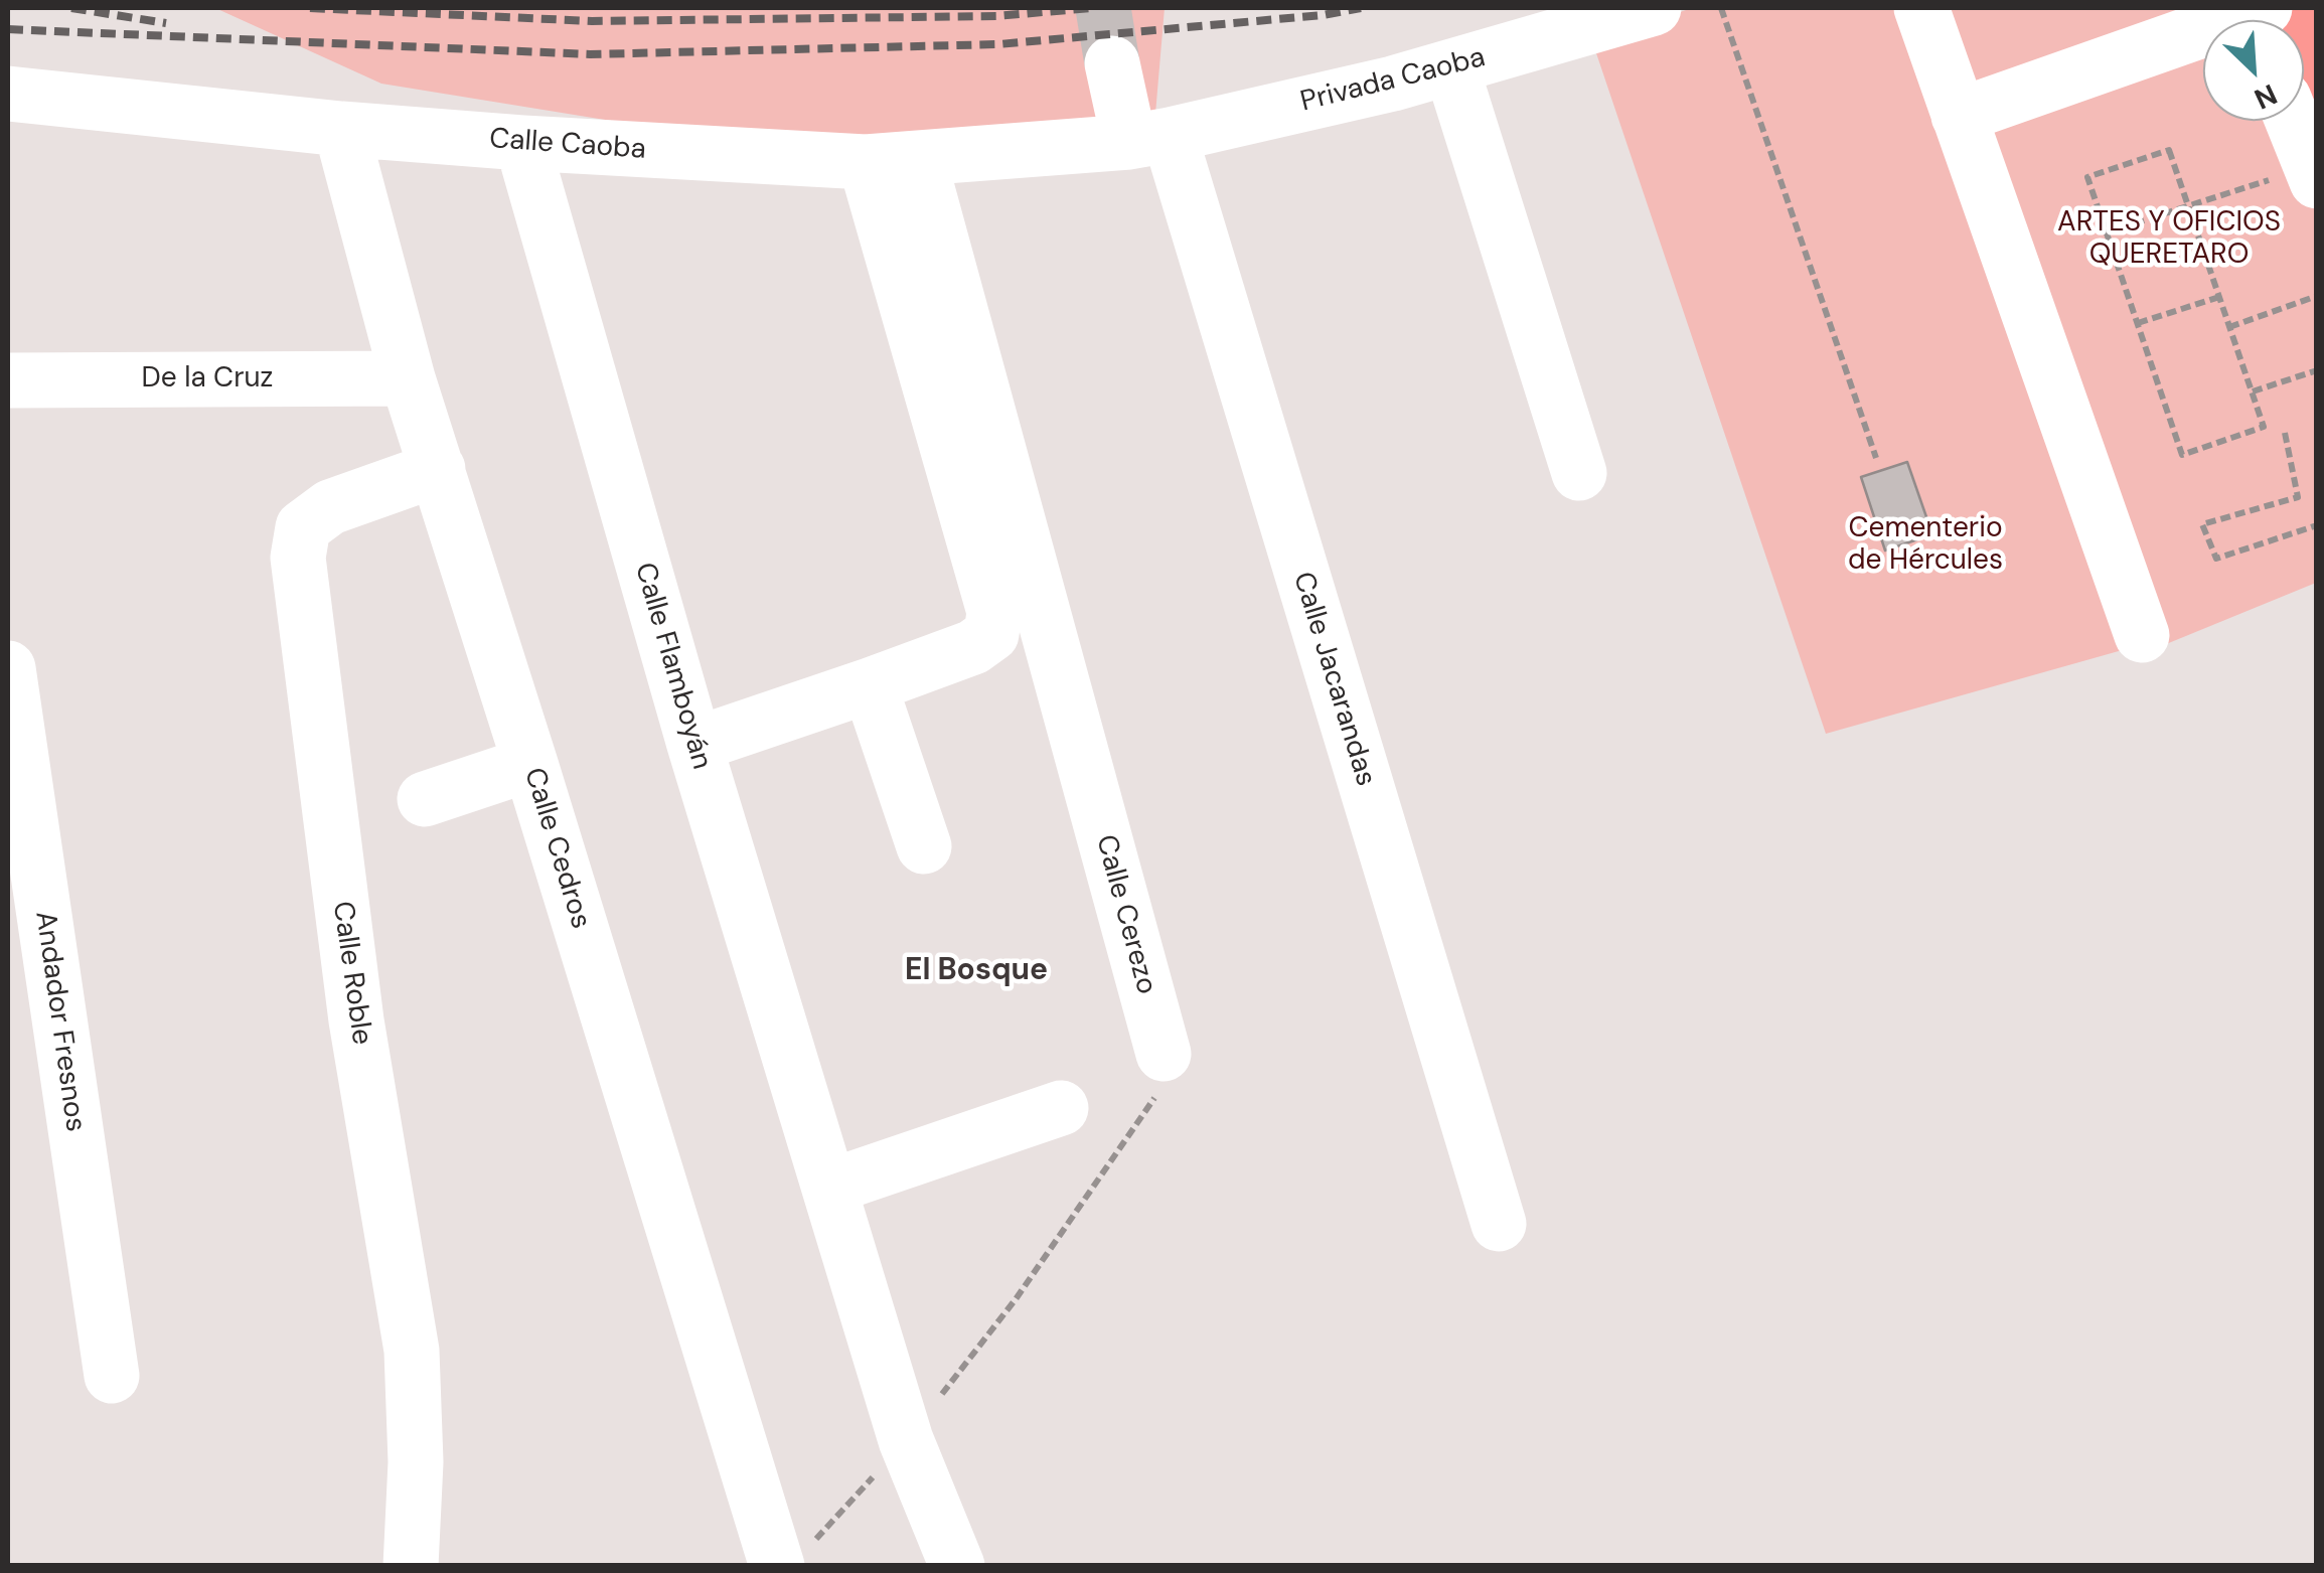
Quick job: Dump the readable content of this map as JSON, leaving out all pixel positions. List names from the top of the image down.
{
  "streets": {
    "street": [
      "Privada Caoba",
      "Calle Caoba",
      "De la Cruz",
      "Calle Flamboyán",
      "Calle Jacarandas",
      "Calle Cedros",
      "Calle Cerezo",
      "Calle Roble",
      "Andador Fresnos"
    ]
  },
  "crossings": [
    ["Privada Caoba", "Calle Caoba"],
    ["Privada Caoba", "Calle Jacarandas"],
    ["Calle Caoba", "Calle Flamboyán"],
    ["Calle Caoba", "Calle Jacarandas"],
    ["Calle Caoba", "Calle Cedros"],
    ["Calle Caoba", "Calle Cerezo"],
    ["De la Cruz", "Calle Cedros"],
    ["Calle Cedros", "Calle Roble"]
  ],
  "districts": ["El Bosque"],
  "parks": ["ARTES Y OFICIOS QUERETARO", "Cementerio de Hércules"],
  "north": "bottom right"
}
